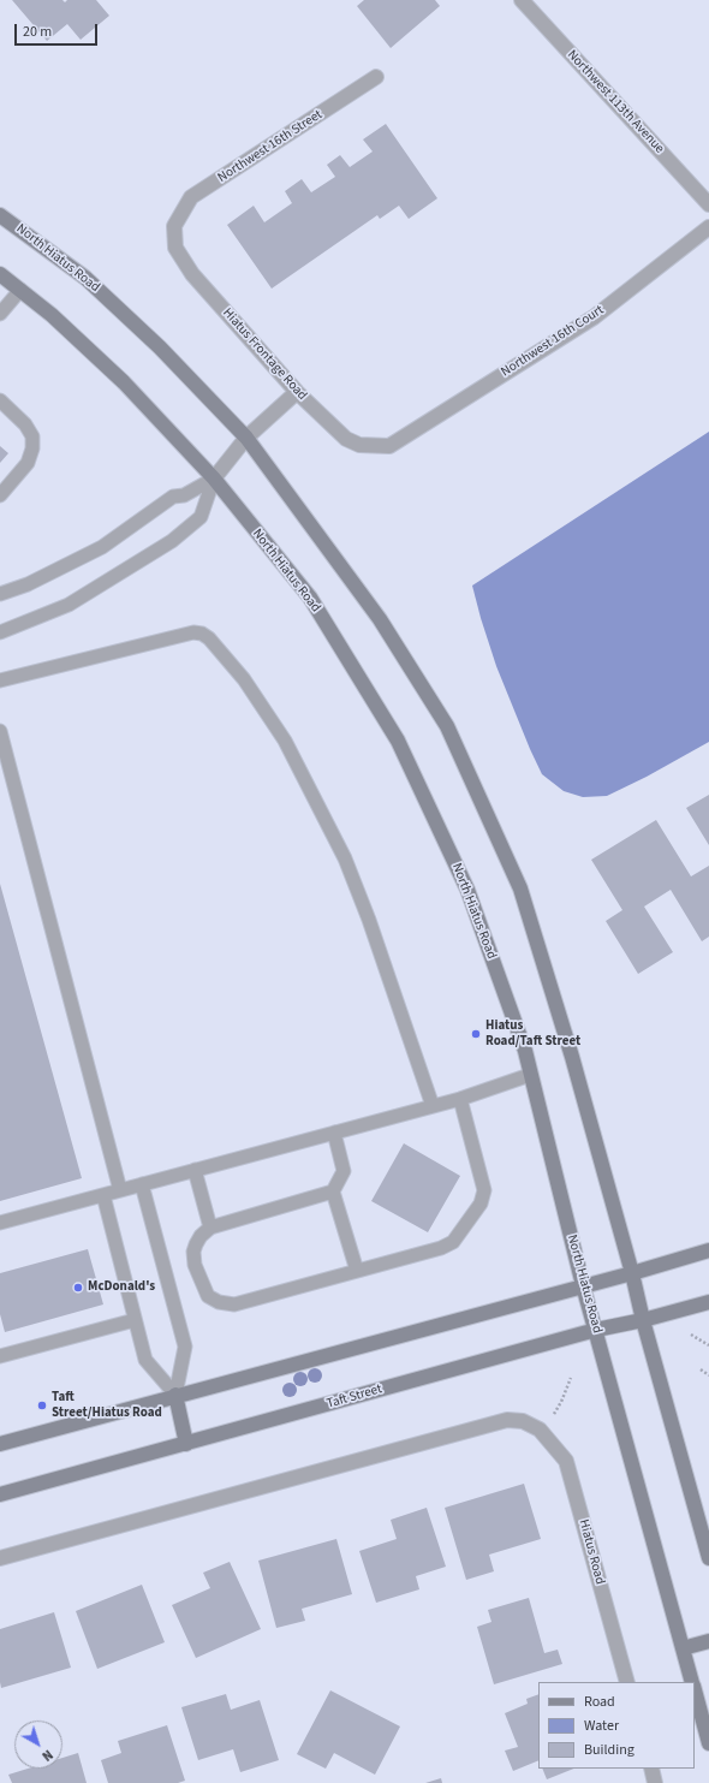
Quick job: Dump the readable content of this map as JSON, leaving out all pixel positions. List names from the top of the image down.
{
  "streets": {
    "main road": ["North Hiatus Road", "Taft Street"],
    "street": [
      "Northwest 113th Avenue",
      "Northwest 16th Street",
      "Northwest 16th Court",
      "Hiatus Frontage Road",
      "Hiatus Road"
    ]
  },
  "crossings": [
    ["Northwest 16th Street", "Hiatus Frontage Road"],
    ["North Hiatus Road", "Taft Street"],
    ["Northwest 16th Court", "Hiatus Frontage Road"]
  ],
  "places": ["Hiatus Road/Taft Street", "McDonald's", "Taft Street/Hiatus Road"],
  "legend": ["Road", "Water", "Building"],
  "scale_bar": "20 m",
  "north": "bottom right"
}
